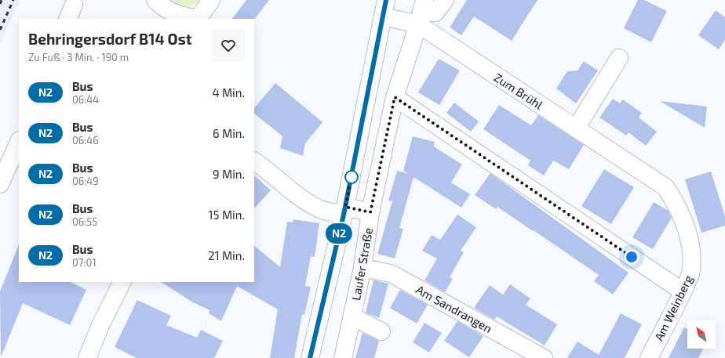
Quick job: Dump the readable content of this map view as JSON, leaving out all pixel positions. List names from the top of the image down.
{
  "streets": {
    "street": [
      "Zum Brühl",
      "Laufer Straße",
      "Am Weinberg",
      "Am Sandrangen"
    ]
  },
  "crossings": [
    ["Zum Brühl", "Laufer Straße"],
    ["Zum Brühl", "Am Weinberg"],
    ["Laufer Straße", "Am Sandrangen"]
  ],
  "lines": ["bus line N2"],
  "north": "top left",
  "page": {
    "on_map": "N2",
    "heading": ["Behringersdorf B14 Ost", "Zu Fuß · 3 Min. · 190 m"],
    "list": [
      {
        "mark": "N2",
        "name": "Bus",
        "note": "06:44",
        "value": "4 Min."
      },
      {
        "mark": "N2",
        "name": "Bus",
        "note": "06:46",
        "value": "6 Min."
      },
      {
        "mark": "N2",
        "name": "Bus",
        "note": "06:49",
        "value": "9 Min."
      },
      {
        "mark": "N2",
        "name": "Bus",
        "note": "06:55",
        "value": "15 Min."
      },
      {
        "mark": "N2",
        "name": "Bus",
        "note": "07:01",
        "value": "21 Min."
      }
    ]
  }
}
